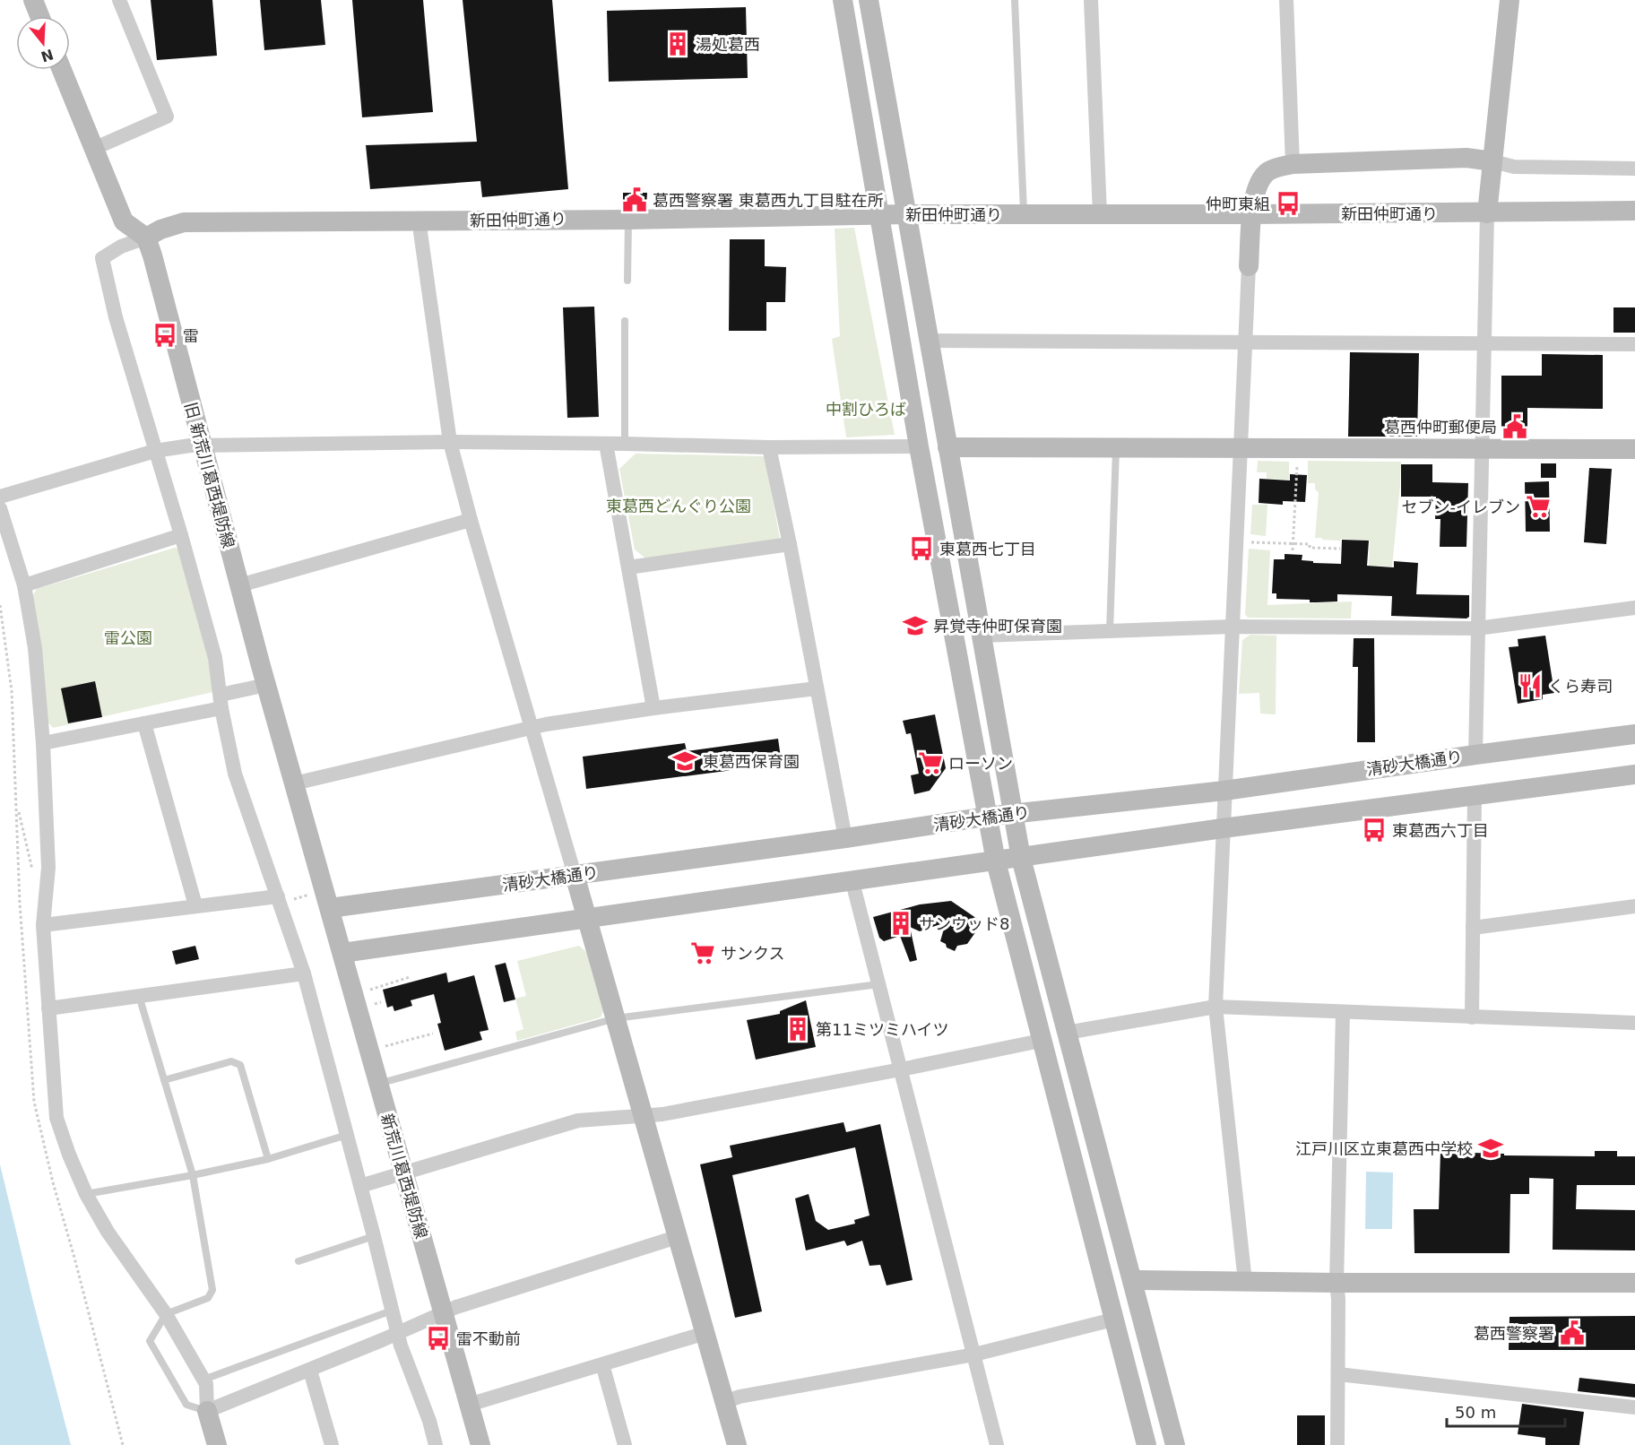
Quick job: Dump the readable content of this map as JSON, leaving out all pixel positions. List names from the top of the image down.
{
  "streets": {
    "street": [
      "新田仲町通り",
      "旧 新荒川葛西堤防線",
      "清砂大橋通り",
      "新荒川葛西堤防線"
    ]
  },
  "crossings": [
    ["新田仲町通り", "旧 新荒川葛西堤防線"],
    ["旧 新荒川葛西堤防線", "清砂大橋通り"],
    ["旧 新荒川葛西堤防線", "新荒川葛西堤防線"],
    ["清砂大橋通り", "新荒川葛西堤防線"]
  ],
  "parks": ["中割ひろば", "東葛西どんぐり公園", "雷公園"],
  "places": {
    "building": ["湯処葛西", "サンウッド8", "第11ミツミハイツ"],
    "public building": ["葛西警察署 東葛西九丁目駐在所", "葛西仲町郵便局", "葛西警察署"],
    "bus stop": [
      "仲町東組",
      "雷",
      "東葛西七丁目",
      "東葛西六丁目",
      "雷不動前"
    ],
    "supermarket": ["セブン-イレブン", "ローソン", "サンクス"],
    "school or university": ["昇覚寺仲町保育園", "東葛西保育園", "江戸川区立東葛西中学校"],
    "restaurant": ["くら寿司"]
  },
  "scale_bar": "50 m",
  "north": "bottom"
}
